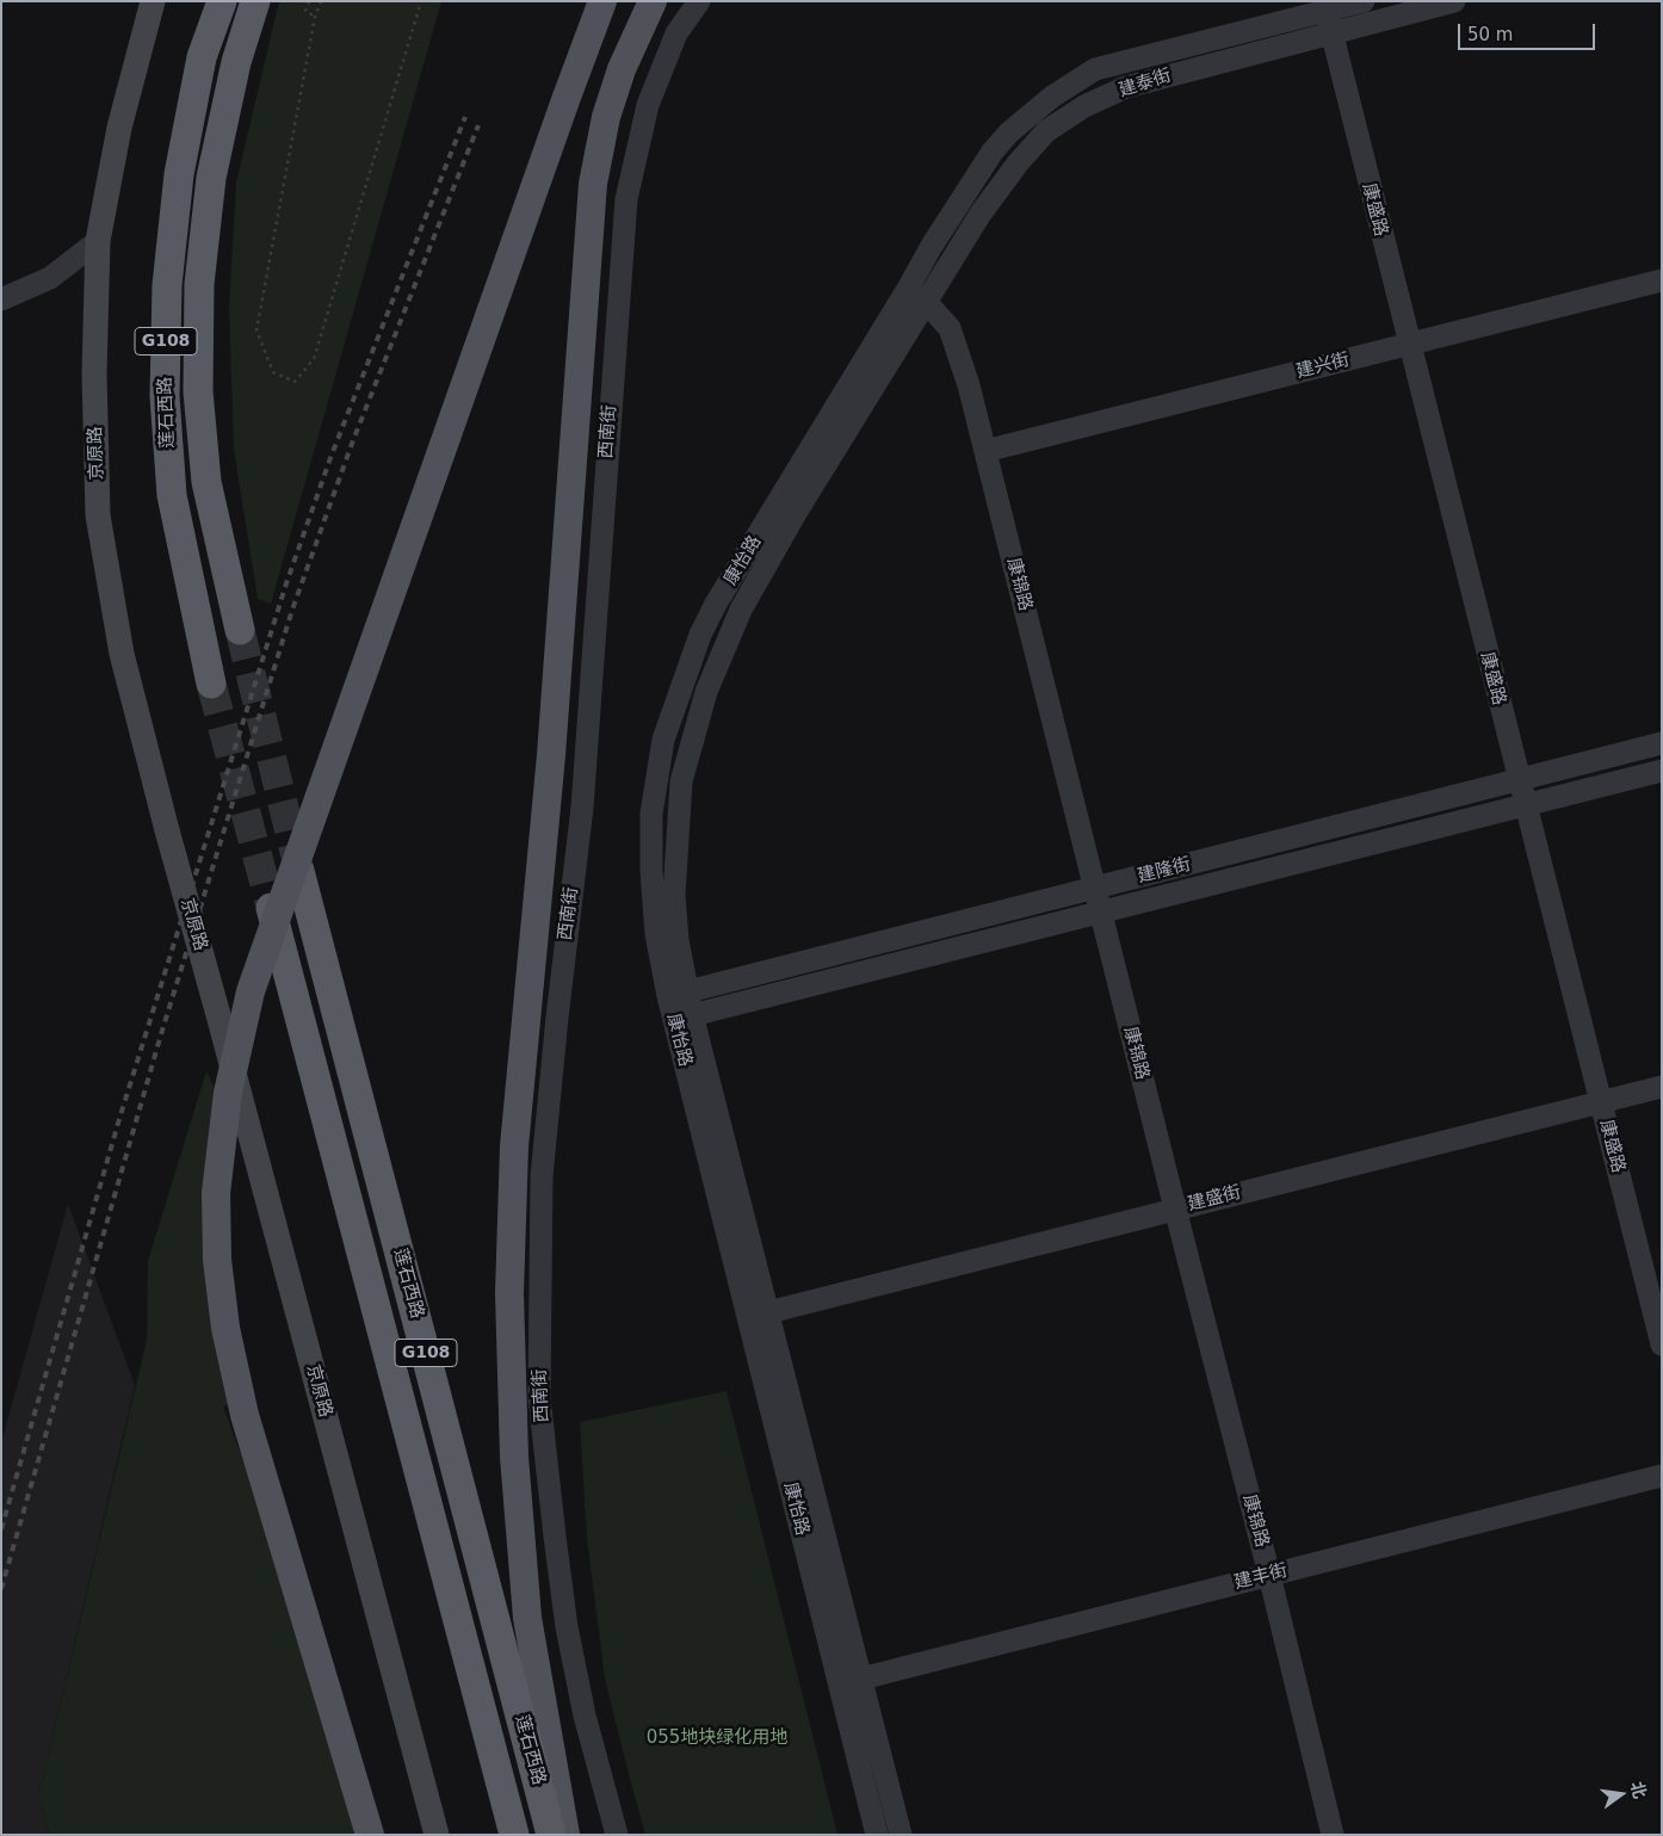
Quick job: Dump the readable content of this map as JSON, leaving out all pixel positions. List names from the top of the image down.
{
  "streets": {
    "highway": ["G108", "莲石西路"],
    "main road": ["京原路"],
    "street": [
      "建泰街",
      "康盛路",
      "建兴街",
      "西南街",
      "康怡路",
      "康锦路",
      "建隆街",
      "建盛街",
      "建丰街"
    ]
  },
  "crossings": [
    ["建泰街", "康盛路"],
    ["建泰街", "康怡路"],
    ["建泰街", "康锦路"],
    ["康盛路", "建兴街"],
    ["康盛路", "建隆街"],
    ["康盛路", "建盛街"],
    ["建兴街", "康锦路"],
    ["康怡路", "康锦路"],
    ["康怡路", "建隆街"],
    ["康怡路", "建盛街"],
    ["康怡路", "建丰街"],
    ["康锦路", "建隆街"],
    ["康锦路", "建盛街"],
    ["康锦路", "建丰街"]
  ],
  "parks": ["055地块绿化用地"],
  "scale_bar": "50 m",
  "north": "right"
}
